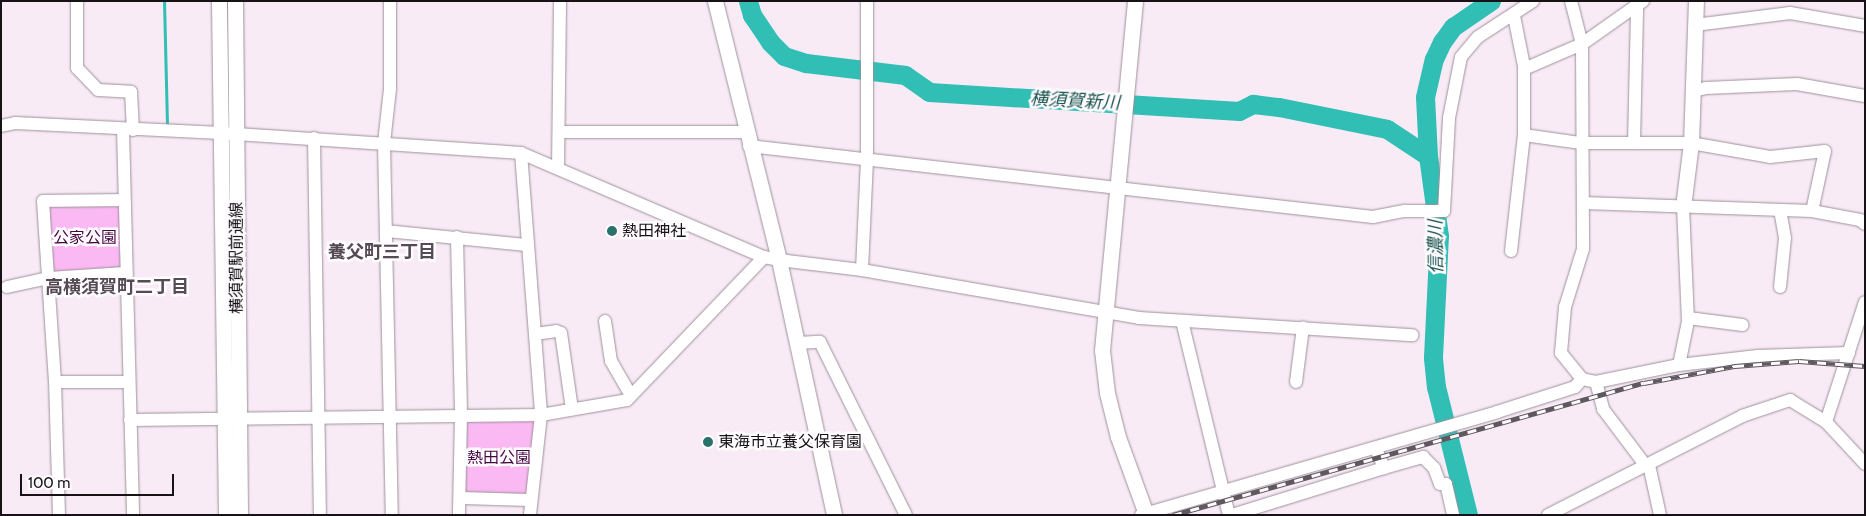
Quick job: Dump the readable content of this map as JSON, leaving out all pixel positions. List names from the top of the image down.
{
  "streets": {
    "street": ["横須賀駅前通線"]
  },
  "districts": ["養父町三丁目", "高横須賀町二丁目"],
  "water": ["横須賀新川", "信濃川"],
  "parks": ["公家公園", "熱田公園"],
  "places": ["熱田神社", "東海市立養父保育園"],
  "scale_bar": "100 m"
}
